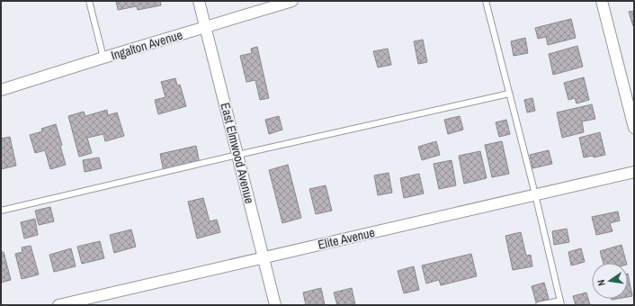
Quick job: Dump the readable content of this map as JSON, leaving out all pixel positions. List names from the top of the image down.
{
  "streets": {
    "street": ["Ingalton Avenue", "East Elmwood Avenue", "Elite Avenue"]
  },
  "crossings": [
    ["Ingalton Avenue", "East Elmwood Avenue"],
    ["East Elmwood Avenue", "Elite Avenue"]
  ],
  "north": "left"
}
